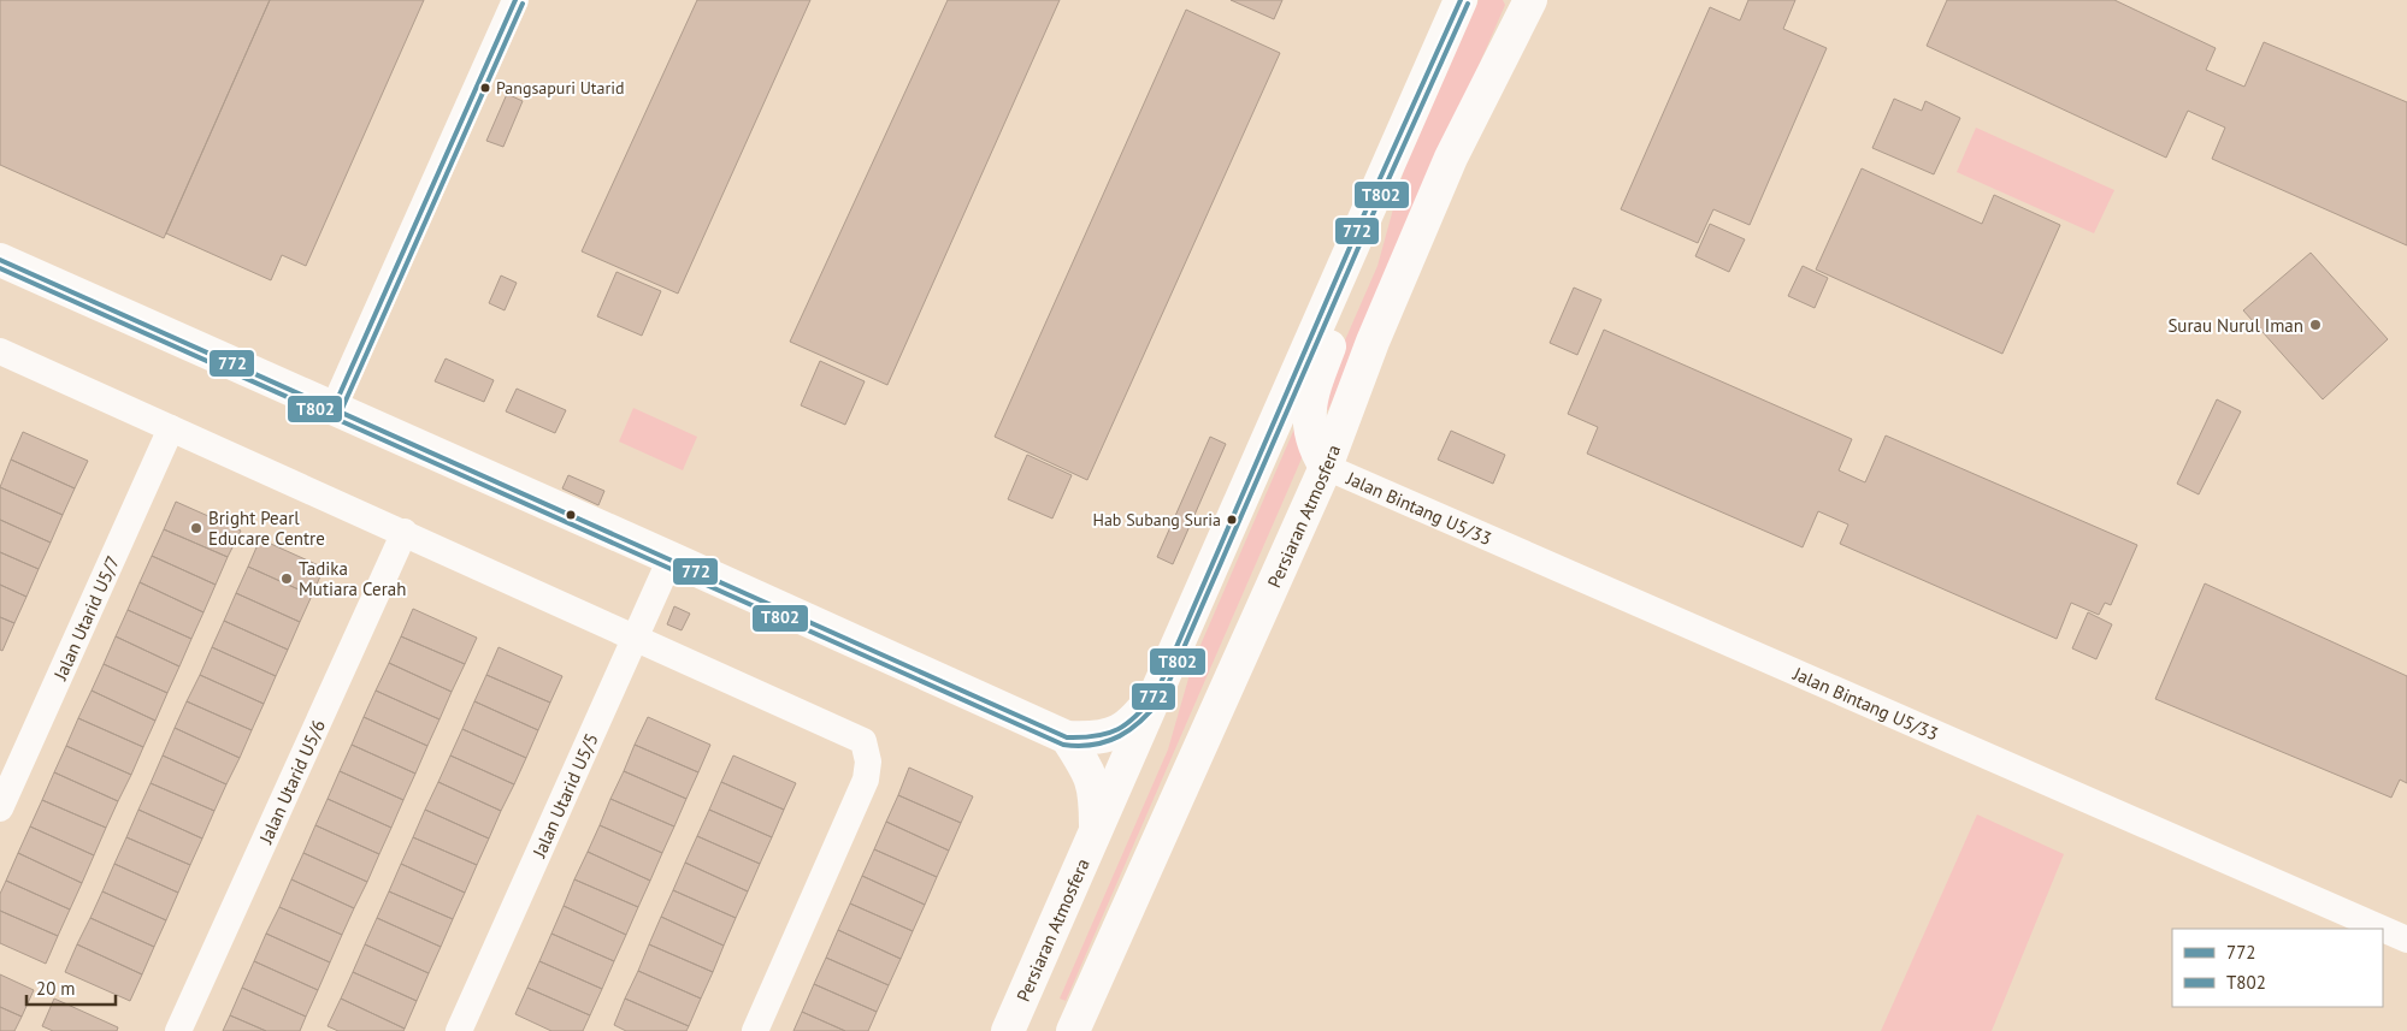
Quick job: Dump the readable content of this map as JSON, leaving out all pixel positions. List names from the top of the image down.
{
  "streets": {
    "street": [
      "Jalan Bintang U5/33",
      "Persiaran Atmosfera",
      "Jalan Utarid U5/7",
      "Jalan Utarid U5/6",
      "Jalan Utarid U5/5"
    ]
  },
  "crossings": [
    ["Jalan Bintang U5/33", "Persiaran Atmosfera"]
  ],
  "places": [
    "Pangsapuri Utarid",
    "Surau Nurul Iman",
    "Hab Subang Suria",
    "Bright Pearl Educare Centre",
    "Tadika Mutiara Cerah"
  ],
  "lines": ["transit line 772", "transit line T802"],
  "legend": ["772", "T802"],
  "scale_bar": "20 m"
}
